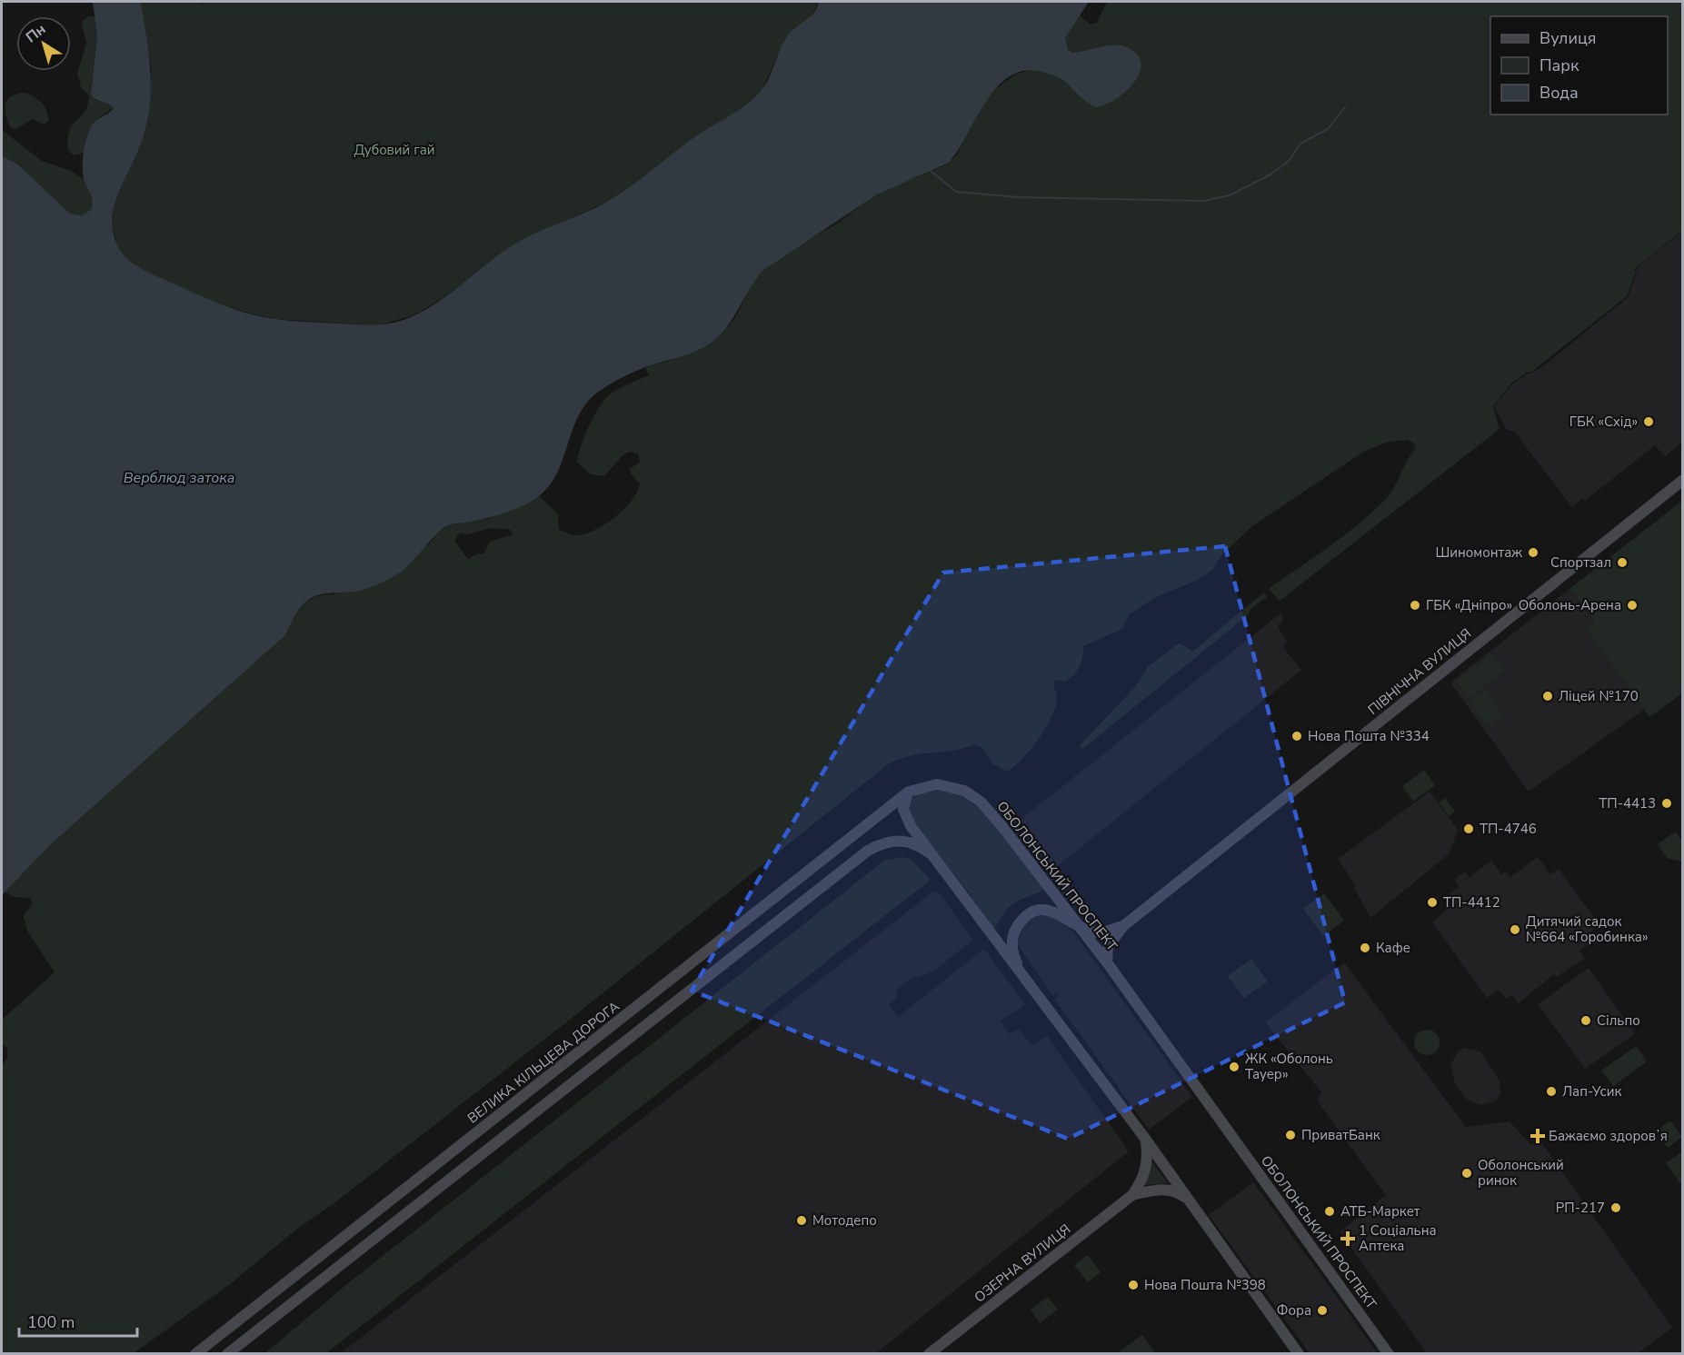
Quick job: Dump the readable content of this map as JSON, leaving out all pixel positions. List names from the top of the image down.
{
  "streets": {
    "main road": [
      "ПІВНІЧНА ВУЛИЦЯ",
      "ОБОЛОНСЬКИЙ ПРОСПЕКТ",
      "ВЕЛИКА КІЛЬЦЕВА ДОРОГА",
      "ОЗЕРНА ВУЛИЦЯ"
    ]
  },
  "crossings": [
    ["ПІВНІЧНА ВУЛИЦЯ", "ОБОЛОНСЬКИЙ ПРОСПЕКТ"],
    ["ОБОЛОНСЬКИЙ ПРОСПЕКТ", "ВЕЛИКА КІЛЬЦЕВА ДОРОГА"]
  ],
  "water": ["Верблюд затока"],
  "parks": ["Дубовий гай"],
  "places": {
    "other": [
      "ГБК «Схід»",
      "Шиномонтаж",
      "Спортзал",
      "ГБК «Дніпро»",
      "Оболонь-Арена",
      "Ліцей №170",
      "Нова Пошта №334",
      "ТП-4413",
      "ТП-4746",
      "ТП-4412",
      "Дитячий садок №664 «Горобинка»",
      "Кафе",
      "Сільпо",
      "ЖК «Оболонь Тауер»",
      "Лап-Усик",
      "ПриватБанк",
      "Оболонський ринок",
      "РП-217",
      "АТБ-Маркет",
      "Мотодепо",
      "Нова Пошта №398",
      "Фора"
    ],
    "health": ["Бажаємо здоровʼя", "1 Соціальна Аптека"]
  },
  "legend": ["Вулиця", "Парк", "Вода"],
  "scale_bar": "100 m",
  "north": "top left"
}
